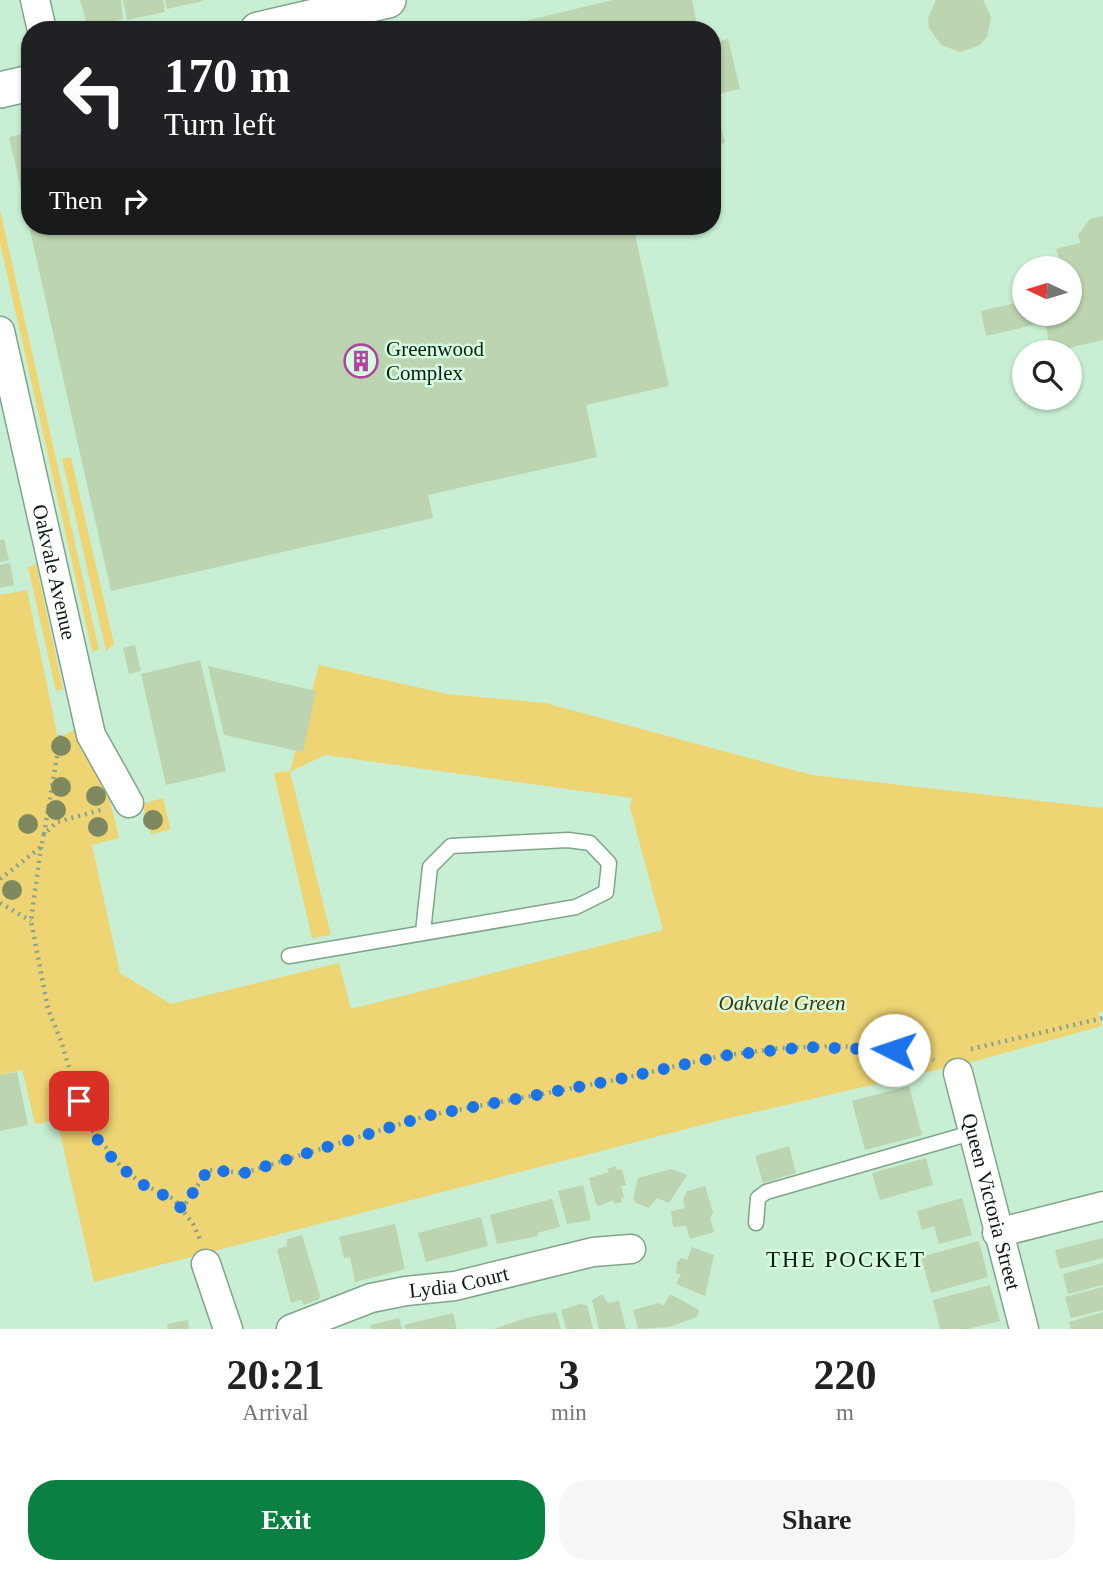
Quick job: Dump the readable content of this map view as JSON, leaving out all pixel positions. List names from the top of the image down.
{
  "streets": {
    "street": ["Oakvale Avenue", "Queen Victoria Street", "Lydia Court"]
  },
  "districts": ["THE POCKET"],
  "parks": ["Oakvale Green"],
  "places": {
    "building": ["Greenwood Complex"]
  },
  "north": "left",
  "page": {
    "turn": ["170 m", "Turn left"],
    "then": "Then",
    "eta": [
      "20:21",
      "Arrival",
      "3",
      "min",
      "220",
      "m"
    ],
    "buttons": ["Exit", "Share"]
  }
}
